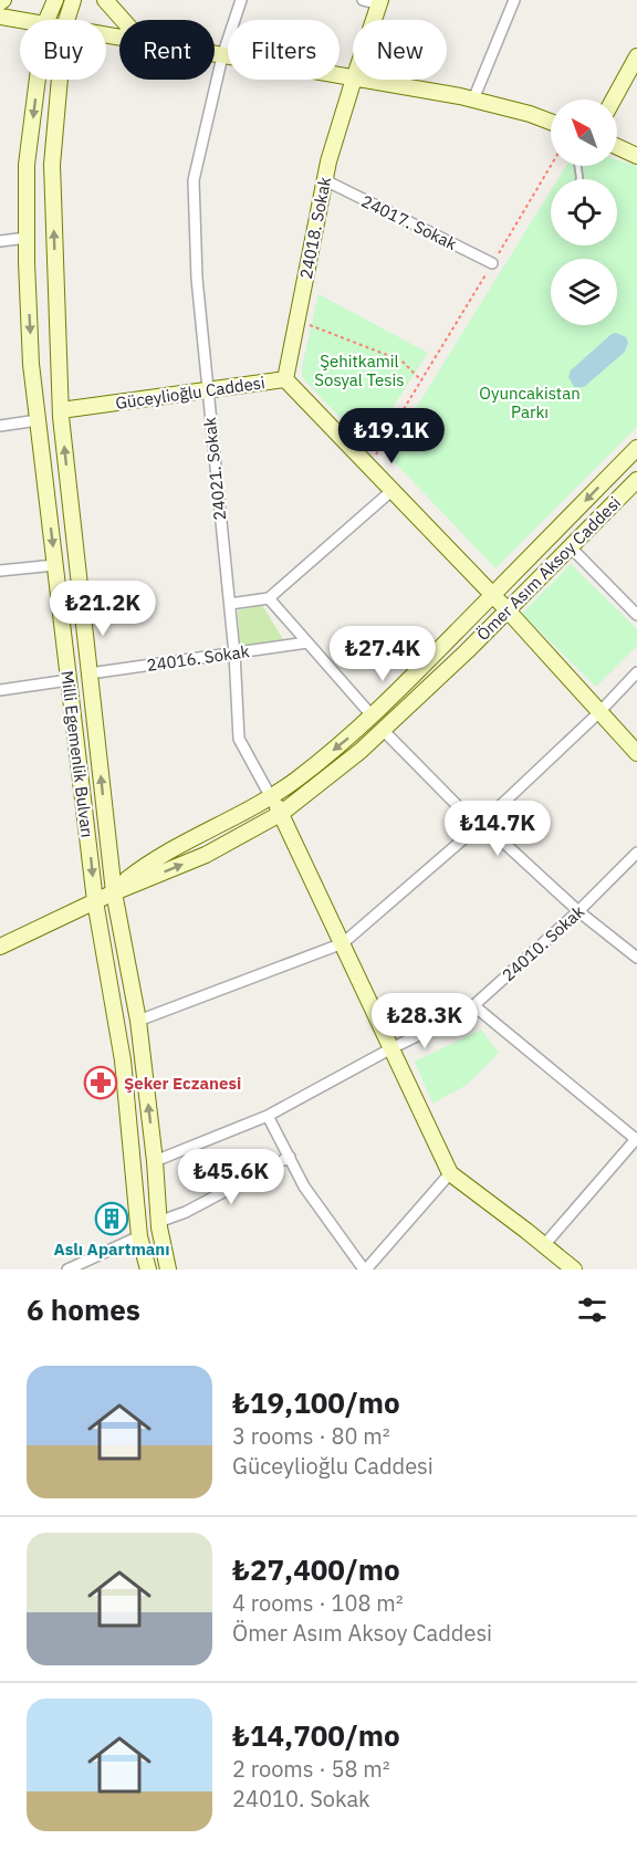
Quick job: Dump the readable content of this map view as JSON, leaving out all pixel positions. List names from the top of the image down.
{
  "streets": {
    "street": [
      "24017. Sokak",
      "24018. Sokak",
      "Güceylioğlu Caddesi",
      "24021. Sokak",
      "Ömer Asım Aksoy Caddesi",
      "24016. Sokak",
      "Milli Egemenlik Bulvarı",
      "24010. Sokak"
    ]
  },
  "crossings": [
    ["24017. Sokak", "24018. Sokak"],
    ["24018. Sokak", "Güceylioğlu Caddesi"],
    ["Güceylioğlu Caddesi", "24021. Sokak"],
    ["Güceylioğlu Caddesi", "Ömer Asım Aksoy Caddesi"],
    ["Güceylioğlu Caddesi", "Milli Egemenlik Bulvarı"],
    ["24021. Sokak", "Ömer Asım Aksoy Caddesi"],
    ["24021. Sokak", "24016. Sokak"],
    ["Ömer Asım Aksoy Caddesi", "Milli Egemenlik Bulvarı"],
    ["24016. Sokak", "Milli Egemenlik Bulvarı"],
    ["Milli Egemenlik Bulvarı", "24010. Sokak"]
  ],
  "parks": ["Şehitkamil Sosyal Tesis", "Oyuncakistan Parkı"],
  "places": {
    "pharmacy": ["Şeker Eczanesi"],
    "building": ["Aslı Apartmanı"]
  },
  "north": "top left",
  "page": {
    "chip": [
      "Buy",
      "Rent",
      "Filters",
      "New"
    ],
    "price": [
      "₺19.1K",
      "₺21.2K",
      "₺27.4K",
      "₺14.7K",
      "₺28.3K",
      "₺45.6K"
    ],
    "heading": "6 homes",
    "list": [
      {
        "name": "₺19,100/mo",
        "note": "3 rooms · 80 m² · Güceylioğlu Caddesi"
      },
      {
        "name": "₺27,400/mo",
        "note": "4 rooms · 108 m² · Ömer Asım Aksoy Caddesi"
      },
      {
        "name": "₺14,700/mo",
        "note": "2 rooms · 58 m² · 24010. Sokak"
      }
    ]
  }
}
